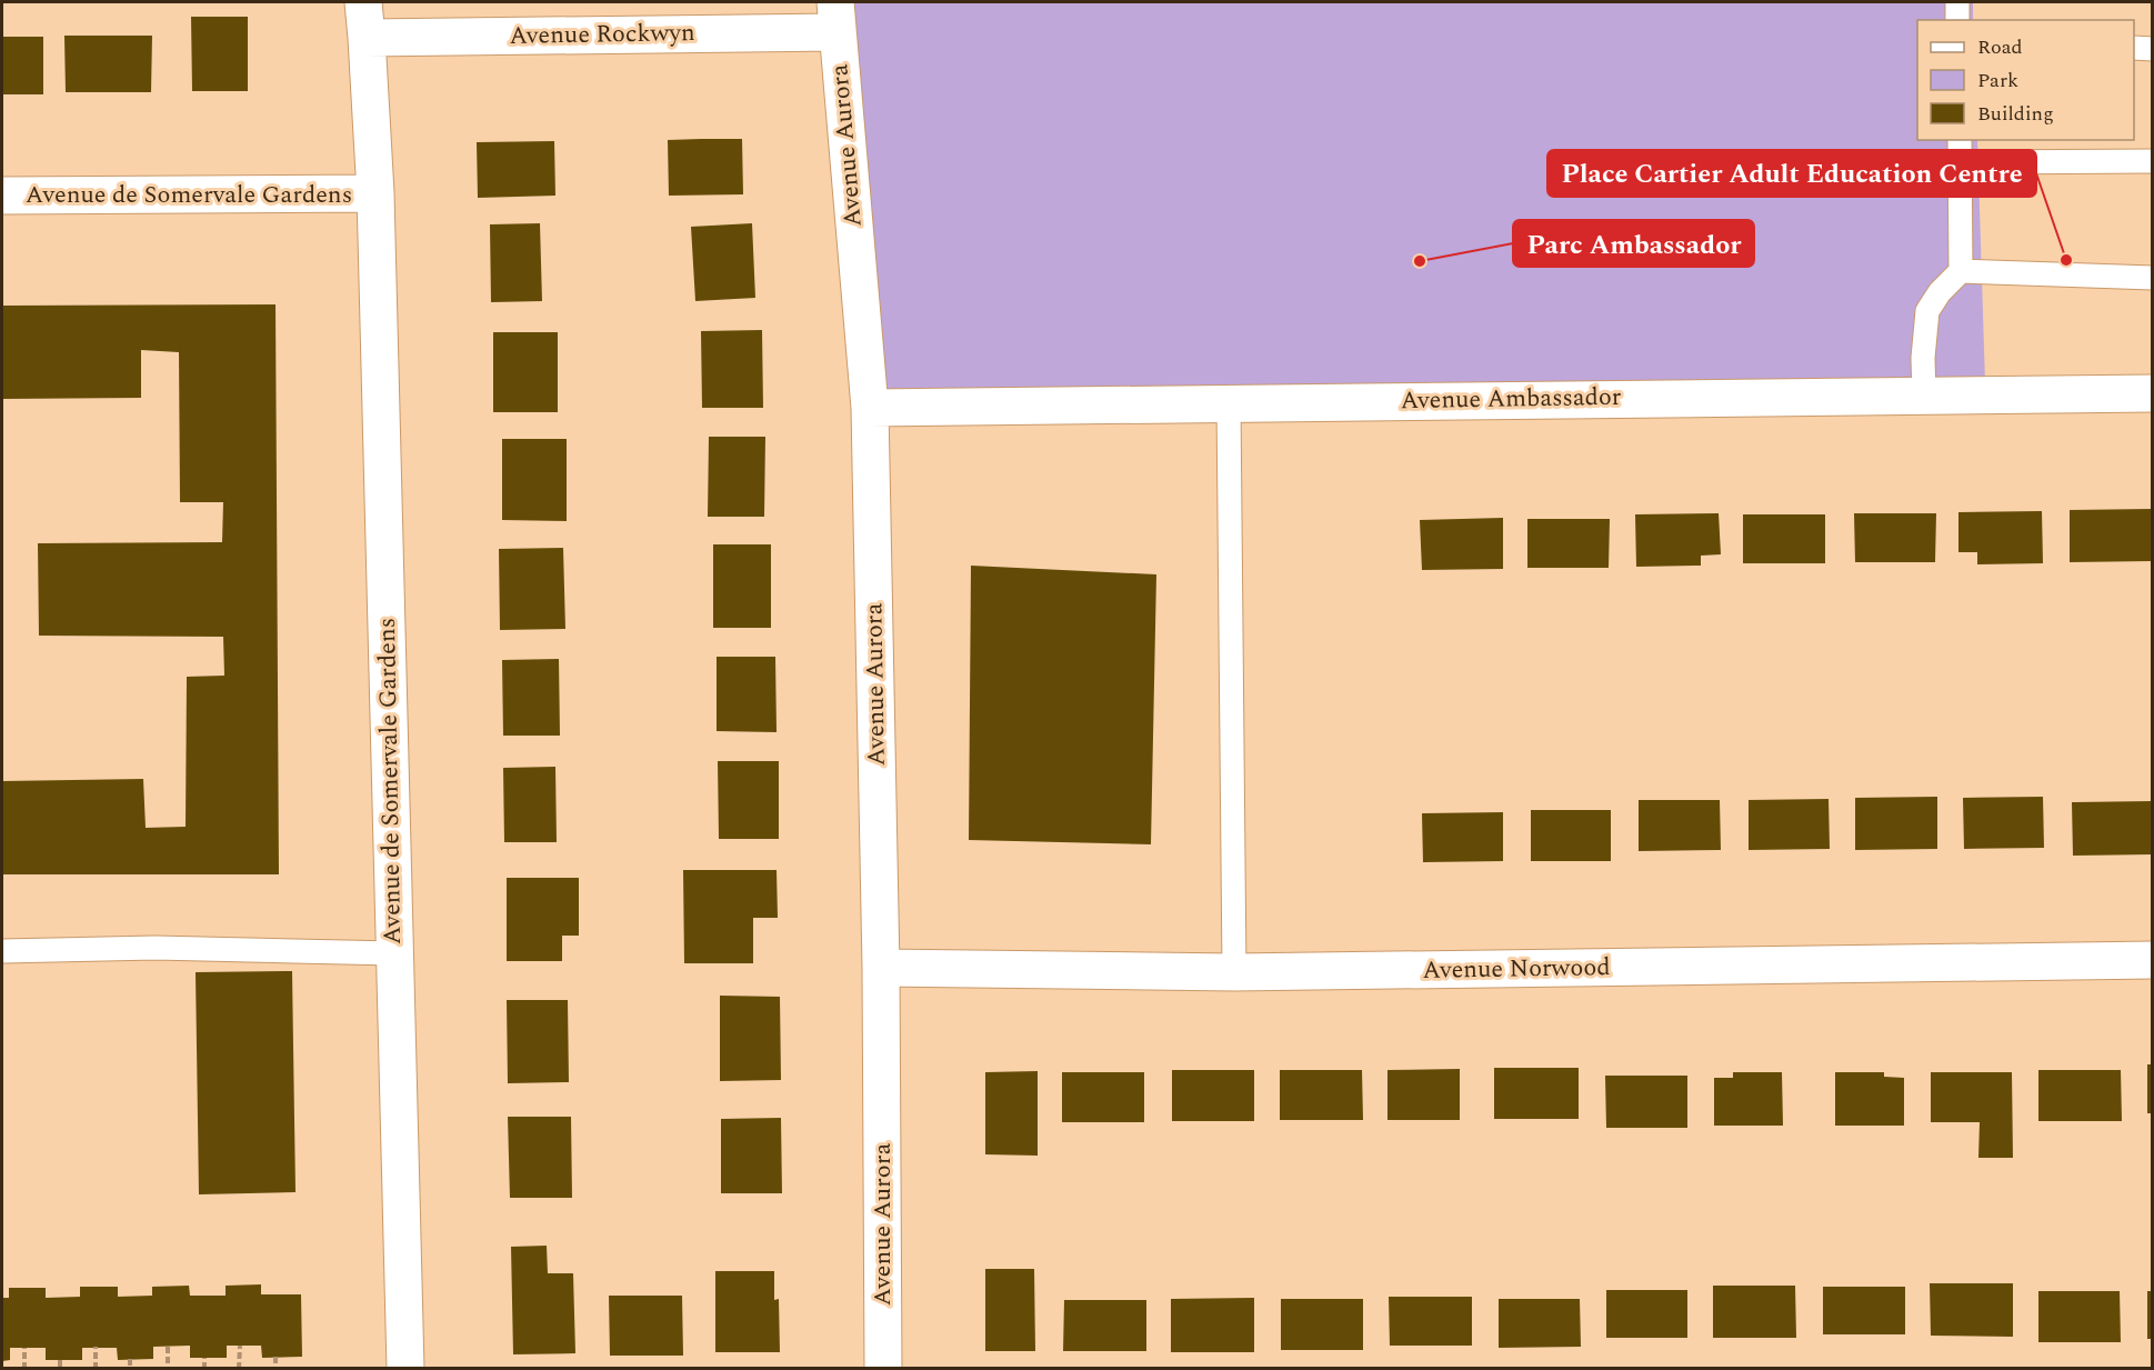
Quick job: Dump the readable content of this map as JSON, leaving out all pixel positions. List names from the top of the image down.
{
  "streets": {
    "street": [
      "Avenue Rockwyn",
      "Avenue Aurora",
      "Avenue de Somervale Gardens",
      "Avenue Ambassador",
      "Avenue Norwood"
    ]
  },
  "crossings": [
    ["Avenue Rockwyn", "Avenue Aurora"],
    ["Avenue Rockwyn", "Avenue de Somervale Gardens"],
    ["Avenue Aurora", "Avenue Ambassador"],
    ["Avenue Aurora", "Avenue Norwood"]
  ],
  "places": ["Place Cartier Adult Education Centre", "Parc Ambassador"],
  "legend": ["Road", "Park", "Building"]
}
